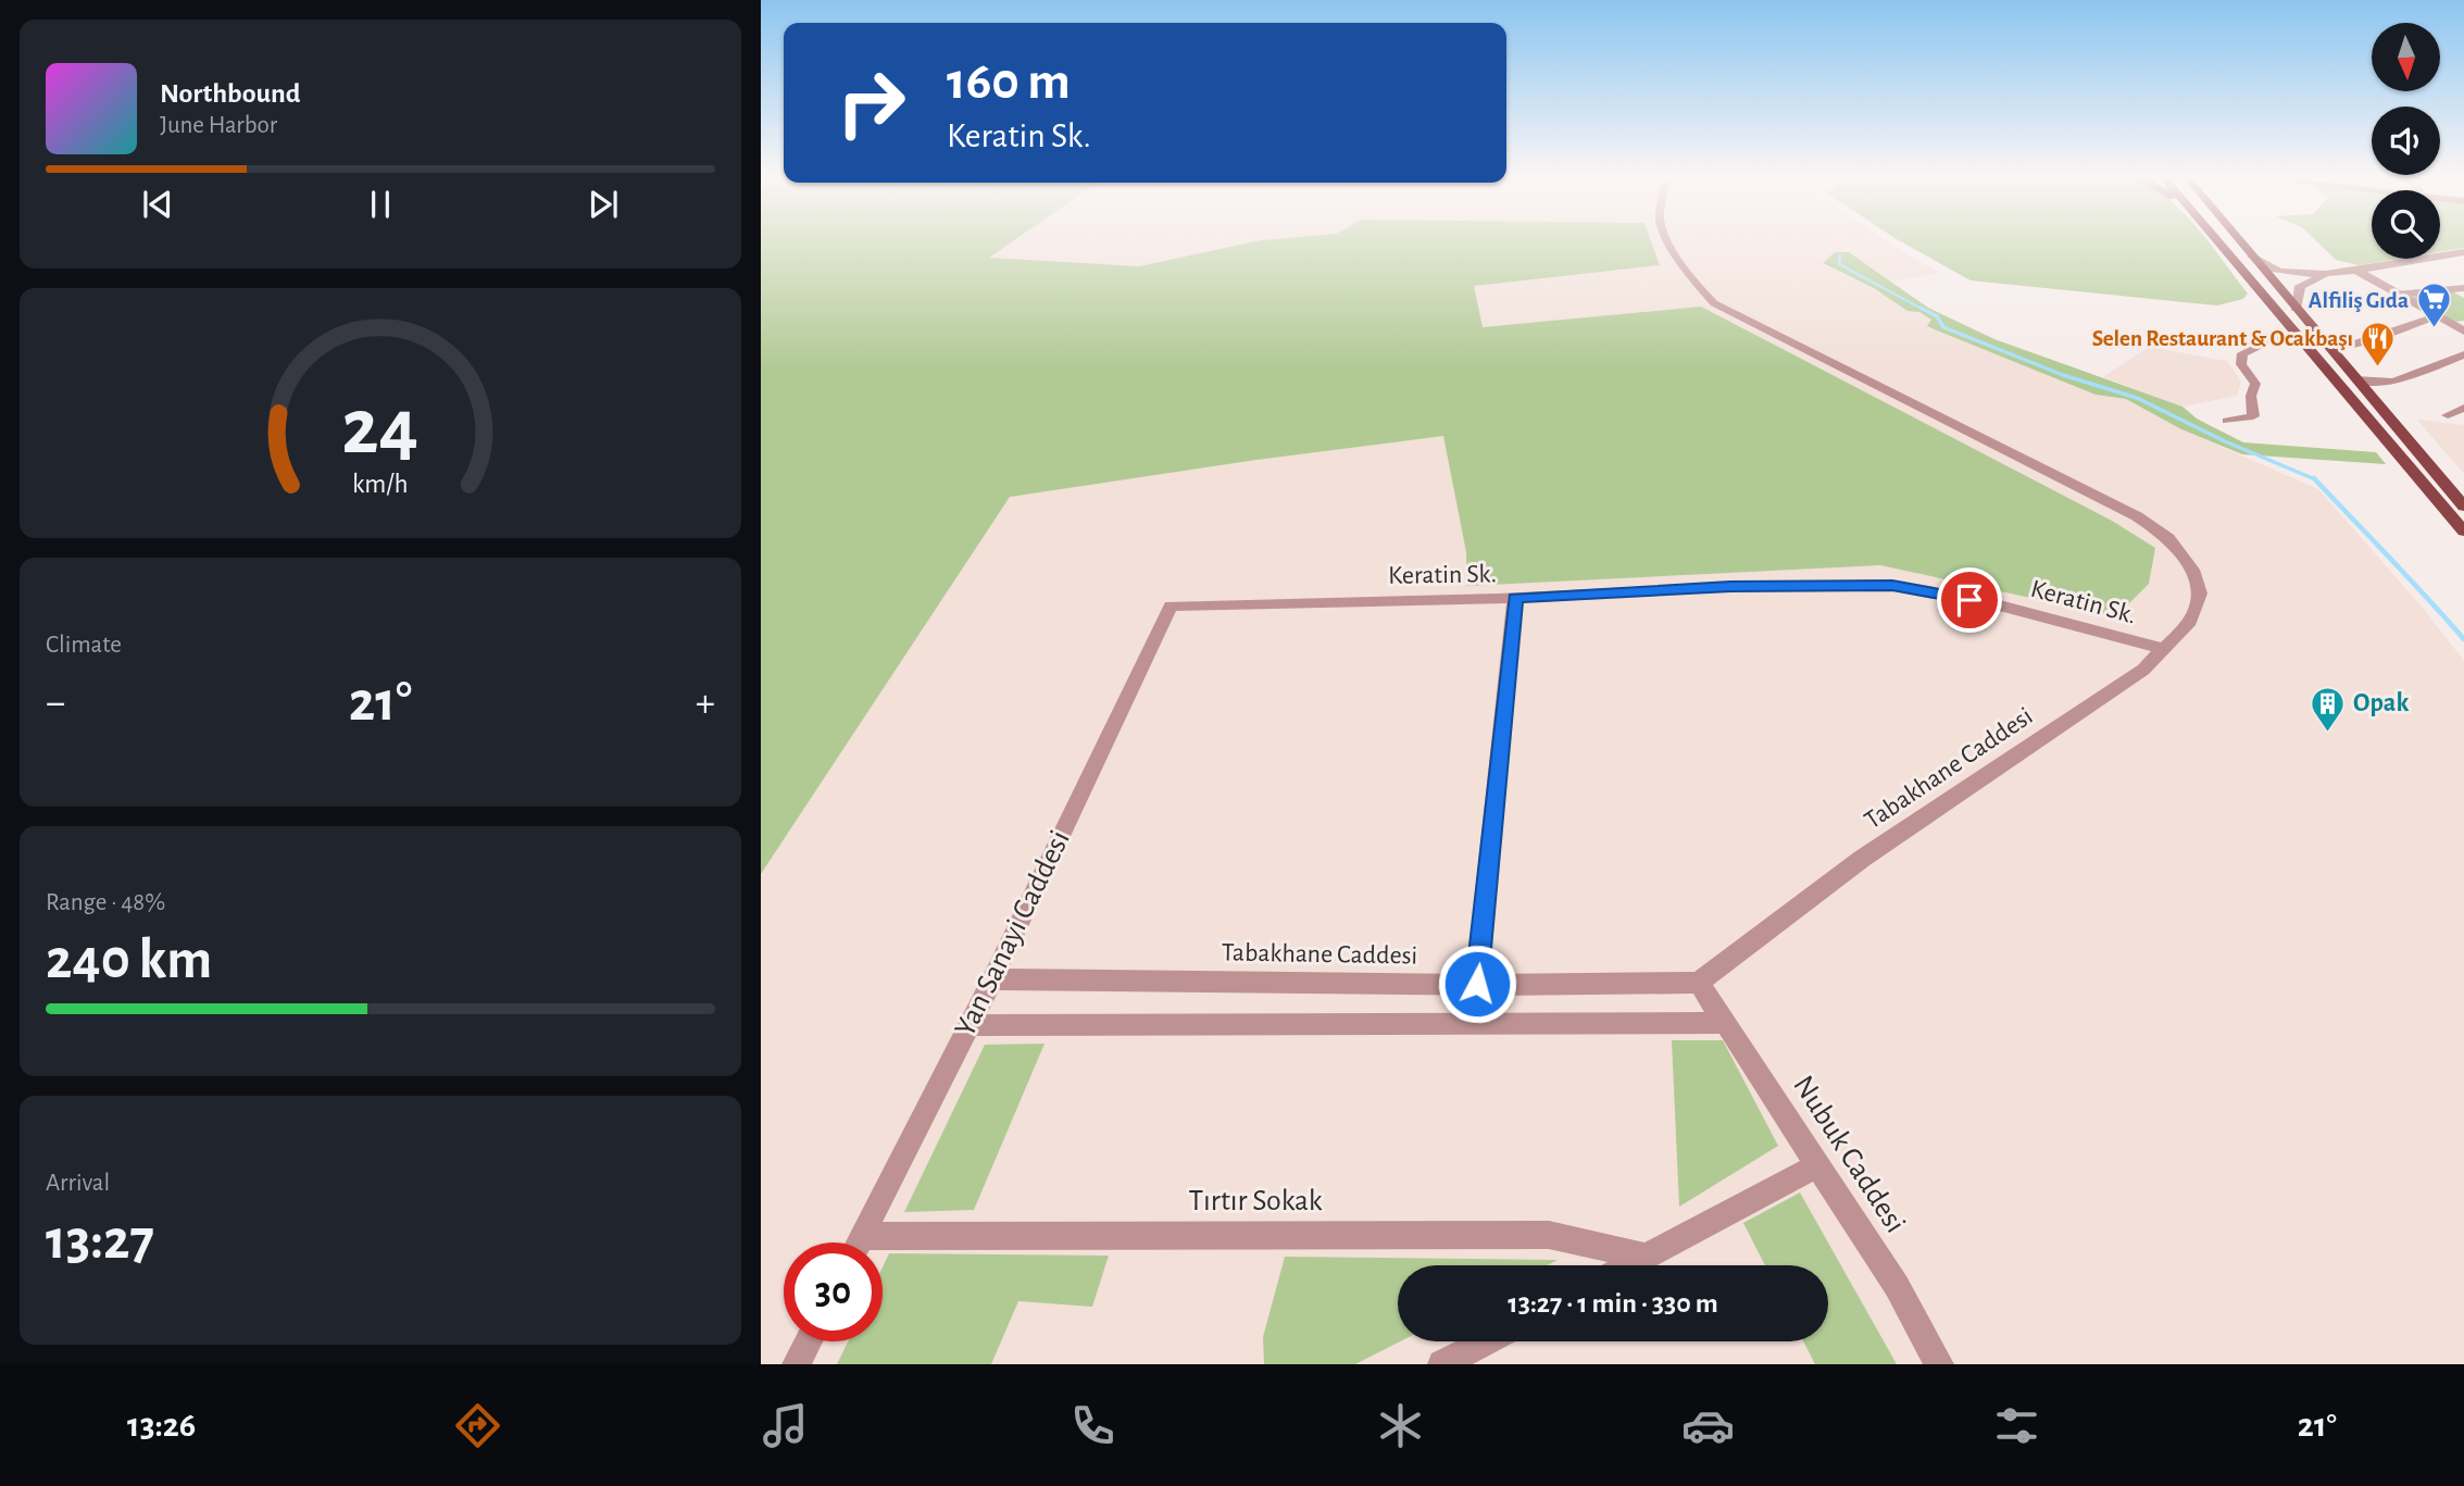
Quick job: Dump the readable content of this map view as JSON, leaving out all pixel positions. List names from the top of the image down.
{
  "streets": {
    "street": [
      "Keratin Sk.",
      "Tabakhane Caddesi",
      "Yan Sanayi Caddesi",
      "Nubuk Caddesi",
      "Tırtır Sokak"
    ]
  },
  "crossings": [
    ["Keratin Sk.", "Tabakhane Caddesi"],
    ["Keratin Sk.", "Yan Sanayi Caddesi"],
    ["Tabakhane Caddesi", "Yan Sanayi Caddesi"],
    ["Tabakhane Caddesi", "Nubuk Caddesi"]
  ],
  "places": {
    "supermarket": ["Alfiliş Gıda"],
    "restaurant": ["Selen Restaurant & Ocakbaşı"],
    "building": ["Opak"]
  },
  "north": "bottom",
  "page": {
    "turn": ["160 m", "Keratin Sk."],
    "song": ["Northbound", "June Harbor"],
    "tile": [
      "Climate",
      ["Range · 48%", "240 km"],
      ["Arrival", "13:27"]
    ],
    "heat": ["−", "21°", "+"],
    "limit": "30",
    "trip": "13:27 · 1 min · 330 m",
    "tabs": ["13:26", "21°"],
    "gauge": ["24", "km/h"]
  }
}
